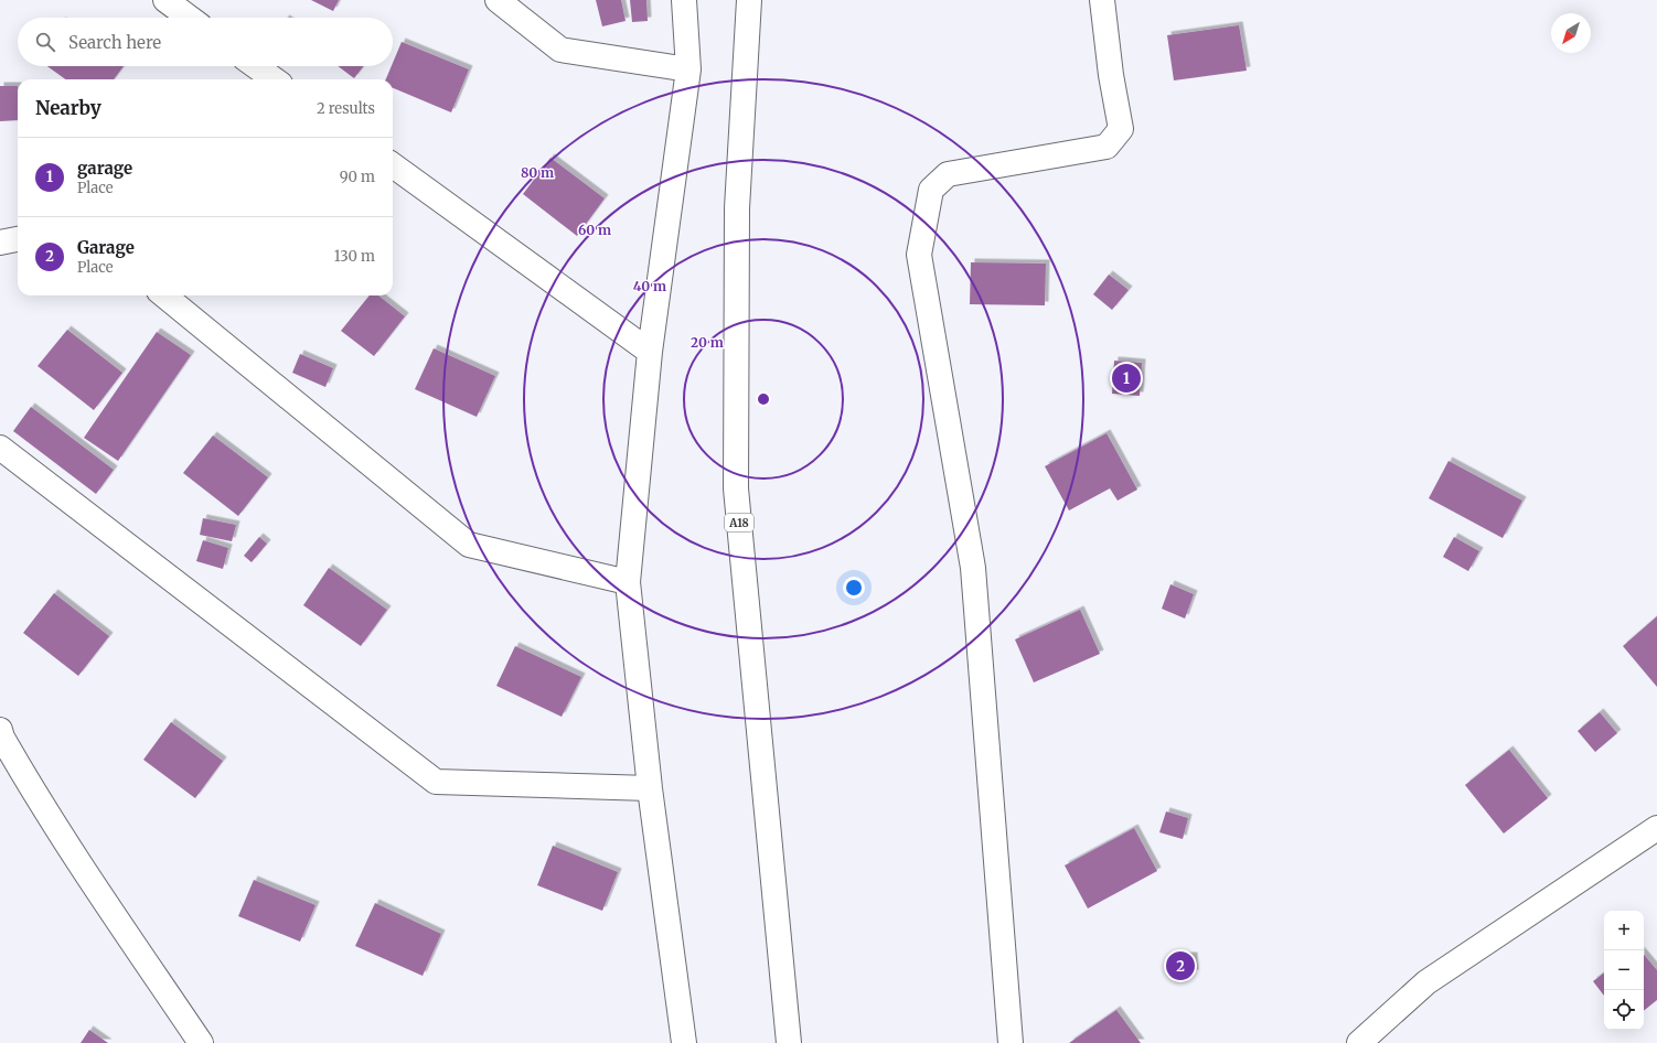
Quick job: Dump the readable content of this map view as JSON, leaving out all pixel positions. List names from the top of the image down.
{
  "streets": {
    "street": ["A18"]
  },
  "north": "bottom left",
  "page": {
    "search": "Search here",
    "heading": ["Nearby", "2 results"],
    "list": [
      {
        "mark": "1",
        "name": "garage",
        "note": "Place",
        "value": "90 m"
      },
      {
        "mark": "2",
        "name": "Garage",
        "note": "Place",
        "value": "130 m"
      }
    ],
    "pins": ["1", "2"],
    "map_buttons": ["+", "−"]
  },
  "rings": [
    "80 m",
    "60 m",
    "40 m",
    "20 m"
  ]
}
